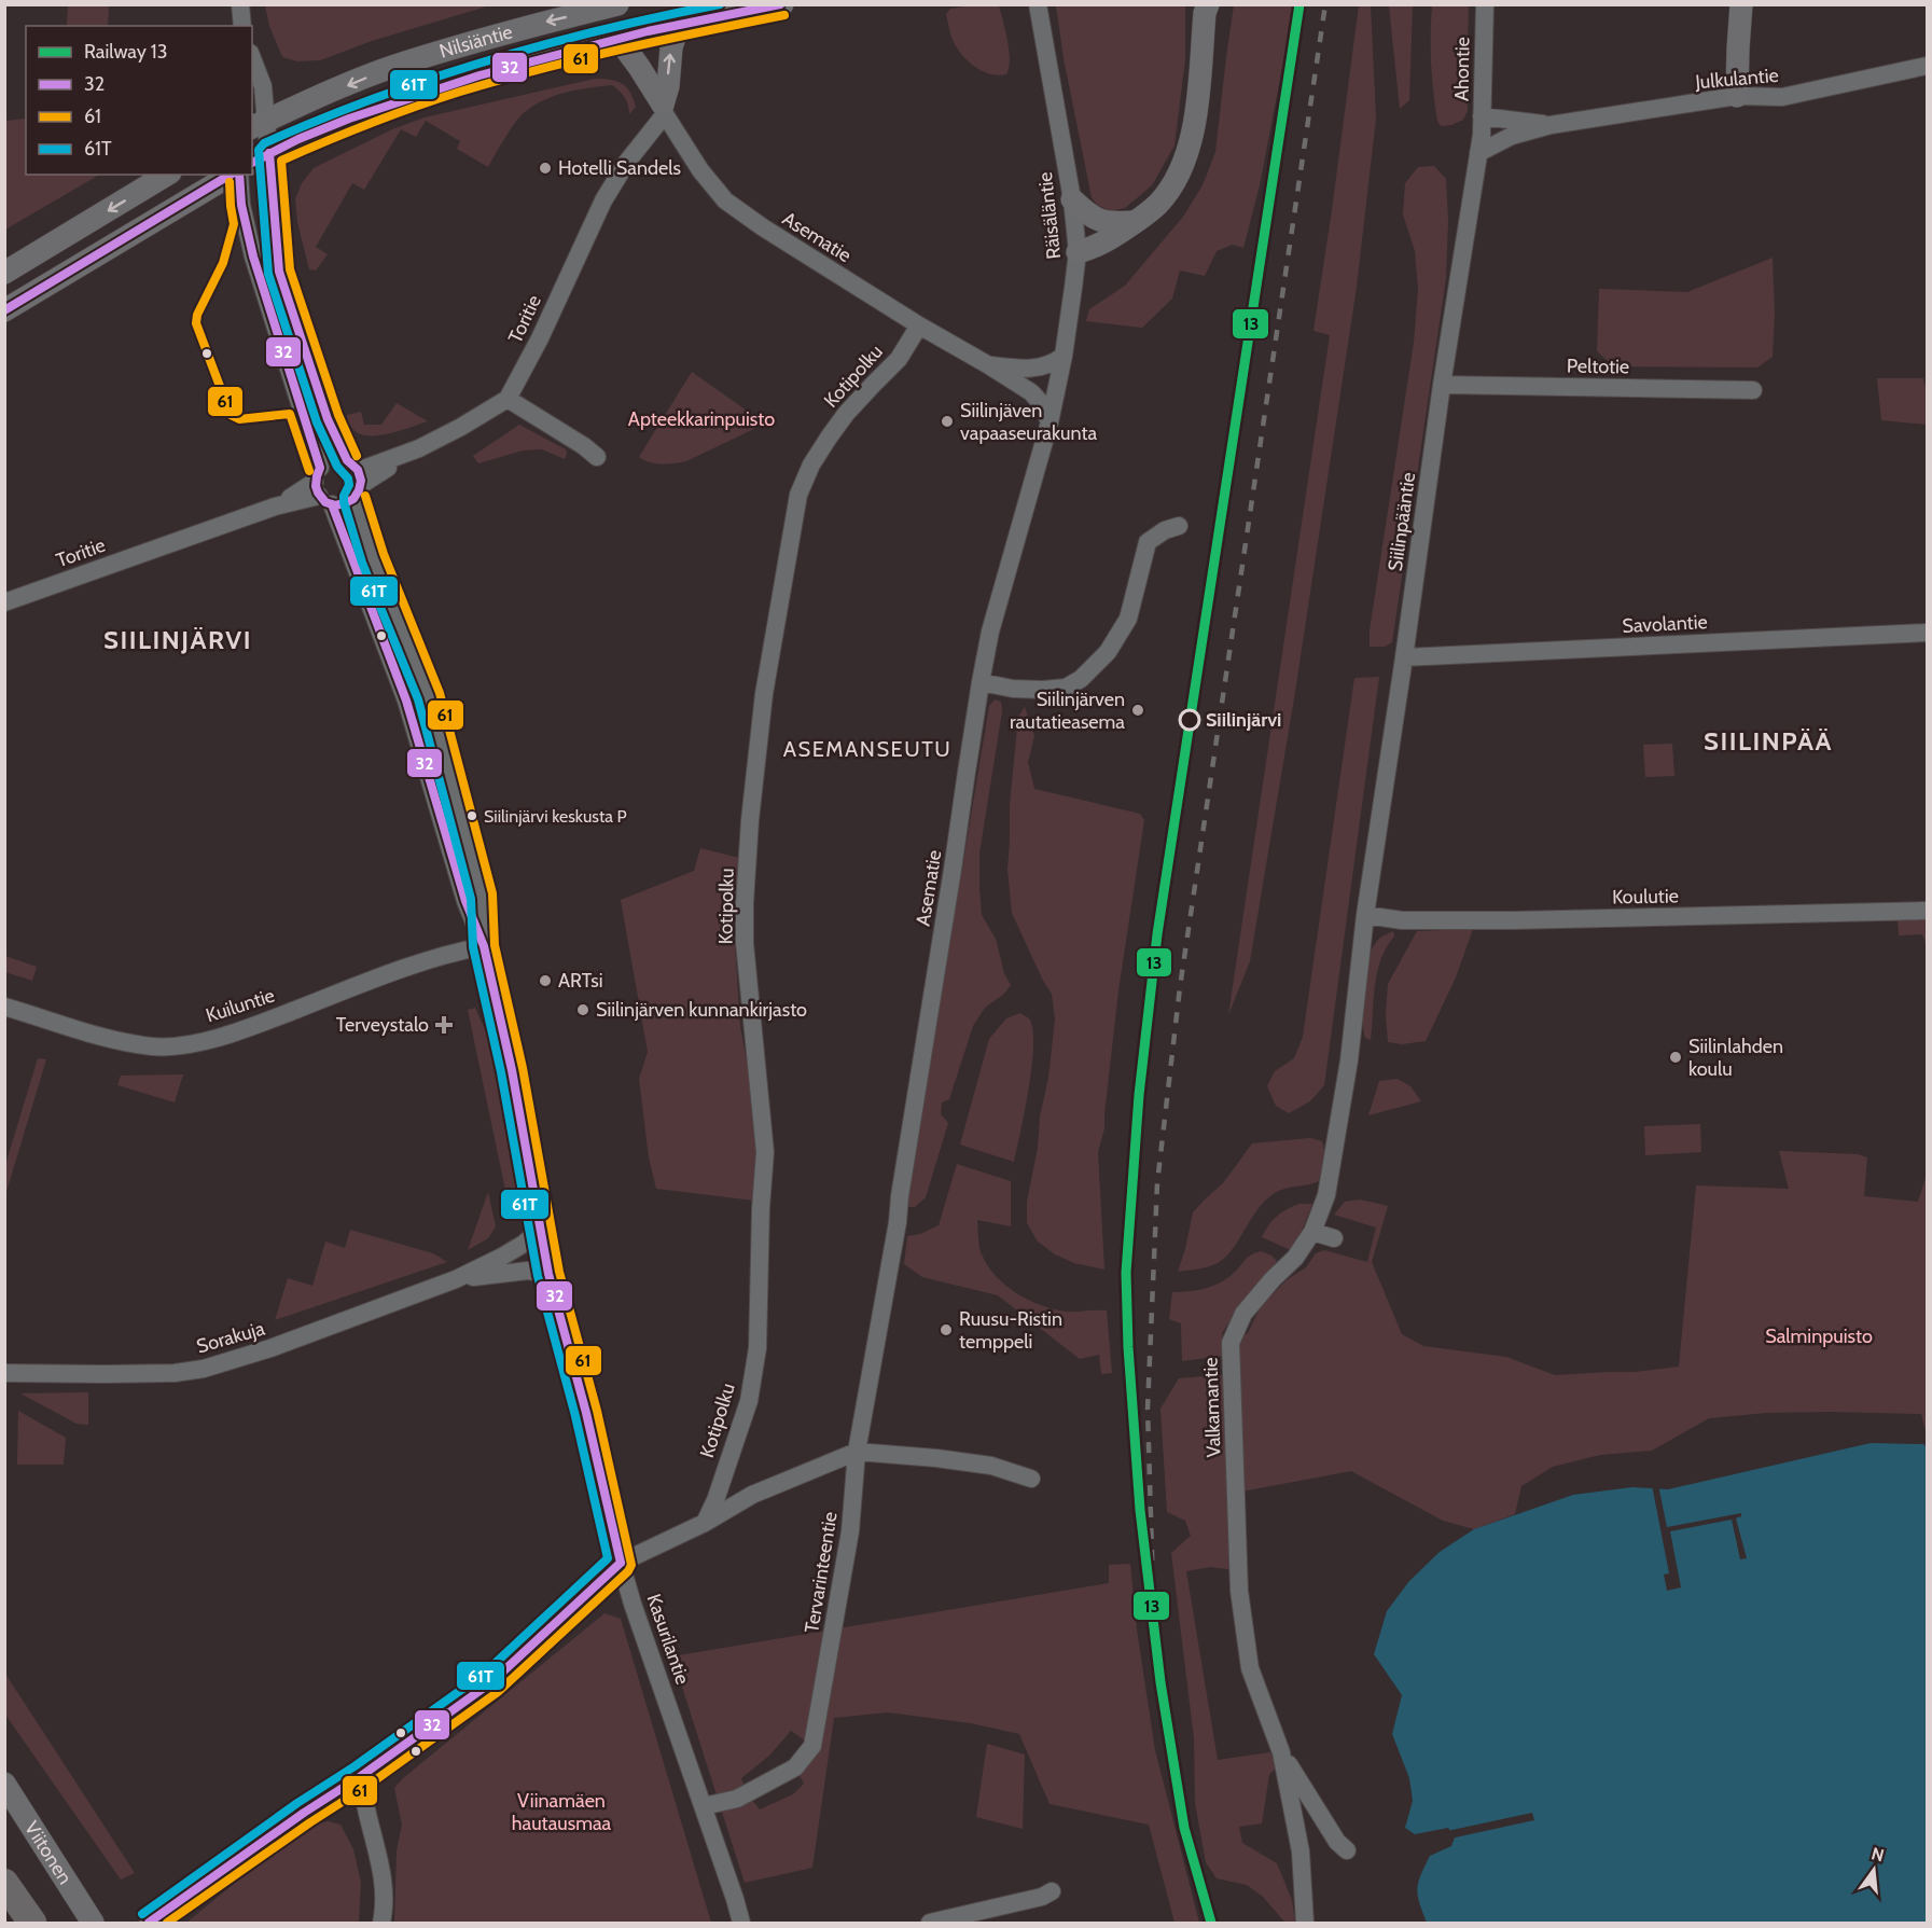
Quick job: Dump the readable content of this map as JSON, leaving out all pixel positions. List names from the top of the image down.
{
  "streets": {
    "main road": ["Nilsiäntie", "Viitonen"],
    "street": [
      "Ahontie",
      "Julkulantie",
      "Räisäläntie",
      "Asematie",
      "Toritie",
      "Peltotie",
      "Kotipolku",
      "Siilinpääntie",
      "Savolantie",
      "Koulutie",
      "Kuiluntie",
      "Sorakuja",
      "Valkamantie",
      "Tervarinteentie",
      "Kasurilantie"
    ]
  },
  "crossings": [
    ["Nilsiäntie", "Kasurilantie"],
    ["Ahontie", "Julkulantie"],
    ["Ahontie", "Siilinpääntie"],
    ["Julkulantie", "Siilinpääntie"],
    ["Räisäläntie", "Asematie"],
    ["Asematie", "Toritie"],
    ["Asematie", "Kotipolku"],
    ["Asematie", "Tervarinteentie"],
    ["Toritie", "Kasurilantie"],
    ["Peltotie", "Siilinpääntie"],
    ["Siilinpääntie", "Savolantie"],
    ["Siilinpääntie", "Koulutie"],
    ["Siilinpääntie", "Valkamantie"],
    ["Koulutie", "Valkamantie"],
    ["Kuiluntie", "Kasurilantie"],
    ["Sorakuja", "Kasurilantie"],
    ["Tervarinteentie", "Kasurilantie"]
  ],
  "districts": ["SIILINJÄRVI", "SIILINPÄÄ", "ASEMANSEUTU"],
  "parks": ["Apteekkarinpuisto", "Salminpuisto", "Viinamäen hautausmaa"],
  "places": {
    "other": [
      "Hotelli Sandels",
      "Siilinjäven vapaaseurakunta",
      "Siilinjärven rautatieasema",
      "Siilinjärvi",
      "Siilinjärvi keskusta P",
      "ARTsi",
      "Siilinjärven kunnankirjasto",
      "Siilinlahden koulu",
      "Ruusu-Ristin temppeli"
    ],
    "health": ["Terveystalo"]
  },
  "lines": [
    "rail line 13",
    "transit line 32",
    "transit line 61T",
    "transit line 61"
  ],
  "legend": [
    "Railway 13",
    "32",
    "61",
    "61T"
  ],
  "north": "top"
}
